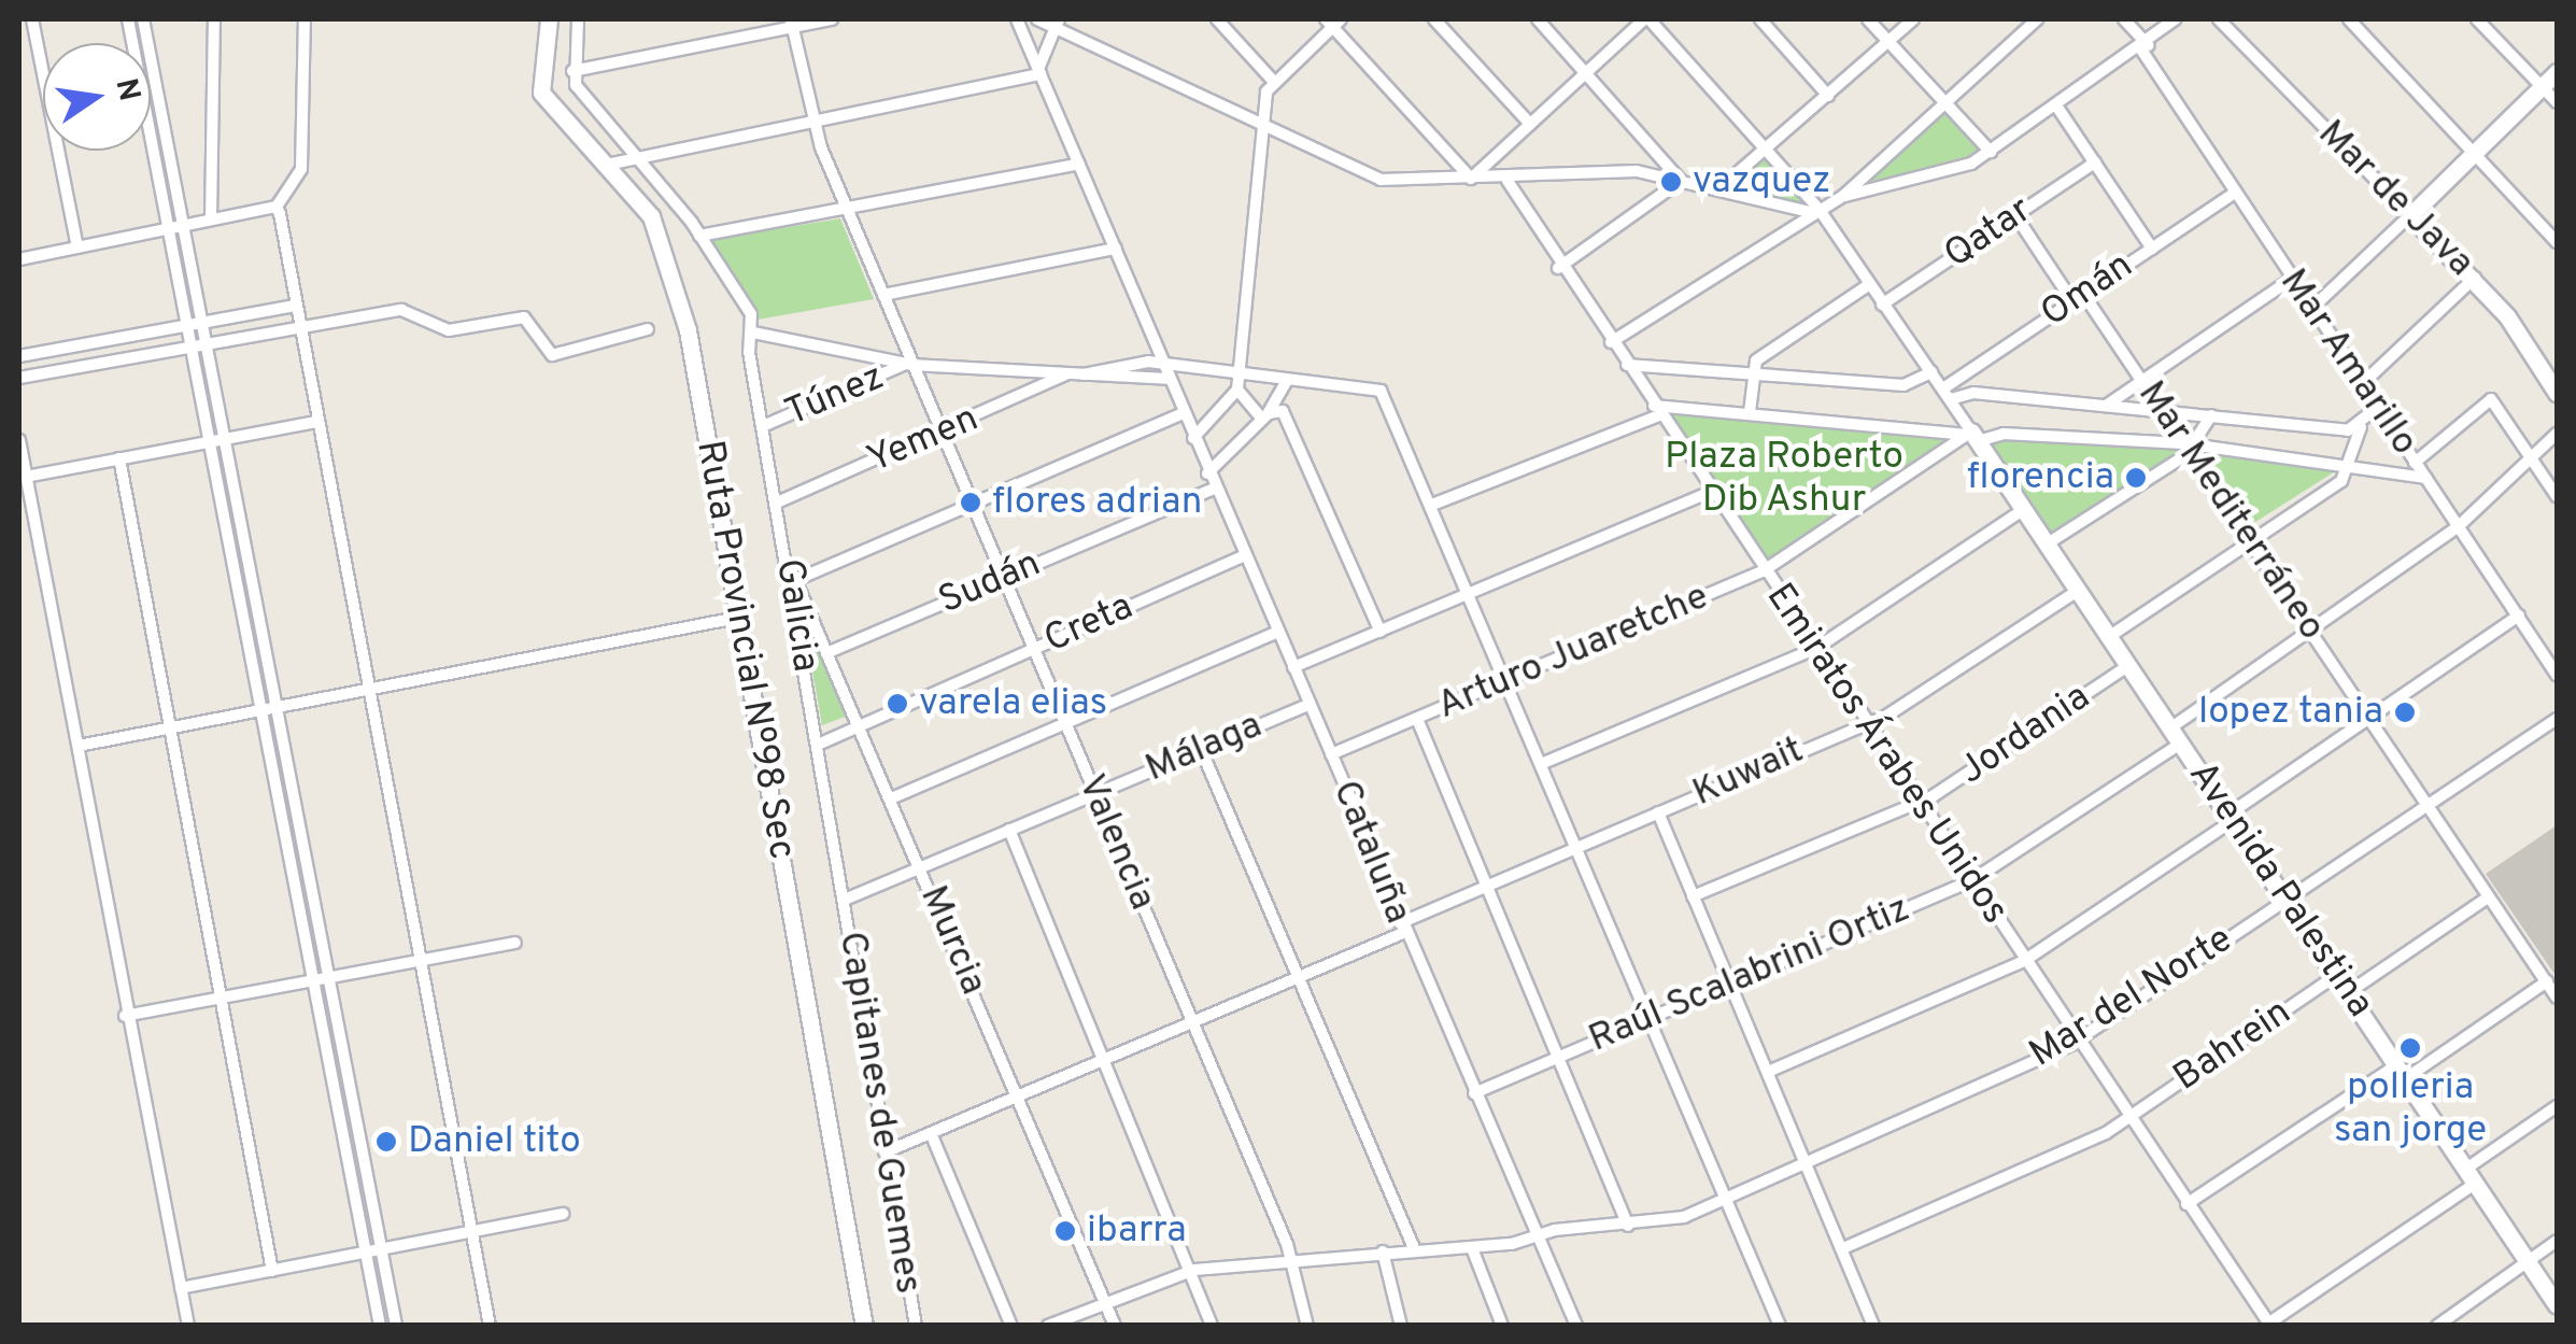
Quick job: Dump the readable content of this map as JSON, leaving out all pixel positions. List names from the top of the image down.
{
  "streets": {
    "street": [
      "Mar de Java",
      "Qatar",
      "Omán",
      "Mar Amarillo",
      "Túnez",
      "Yemen",
      "Mar Mediterráneo",
      "Sudán",
      "Galicia",
      "Creta",
      "Ruta Provincial Nº98 Sec",
      "Arturo Juaretche",
      "Jordania",
      "Málaga",
      "Emiratos Árabes Unidos",
      "Kuwait",
      "Valencia",
      "Cataluña",
      "Avenida Palestina",
      "Murcia",
      "Raúl Scalabrini Ortiz",
      "Mar del Norte",
      "Bahrein",
      "Capitanes de Guemes"
    ]
  },
  "crossings": [
    ["Qatar", "Mar Mediterráneo"],
    ["Qatar", "Avenida Palestina"],
    ["Omán", "Mar Amarillo"],
    ["Omán", "Mar Mediterráneo"],
    ["Omán", "Avenida Palestina"],
    ["Túnez", "Galicia"],
    ["Túnez", "Valencia"],
    ["Yemen", "Galicia"],
    ["Yemen", "Valencia"],
    ["Mar Mediterráneo", "Jordania"],
    ["Mar Mediterráneo", "Mar del Norte"],
    ["Sudán", "Valencia"],
    ["Sudán", "Cataluña"],
    ["Sudán", "Murcia"],
    ["Galicia", "Creta"],
    ["Galicia", "Málaga"],
    ["Galicia", "Murcia"],
    ["Galicia", "Capitanes de Guemes"],
    ["Creta", "Valencia"],
    ["Creta", "Cataluña"],
    ["Creta", "Murcia"],
    ["Arturo Juaretche", "Emiratos Árabes Unidos"],
    ["Arturo Juaretche", "Cataluña"],
    ["Arturo Juaretche", "Avenida Palestina"],
    ["Jordania", "Emiratos Árabes Unidos"],
    ["Jordania", "Avenida Palestina"],
    ["Málaga", "Valencia"],
    ["Málaga", "Cataluña"],
    ["Málaga", "Murcia"],
    ["Málaga", "Capitanes de Guemes"],
    ["Emiratos Árabes Unidos", "Kuwait"],
    ["Emiratos Árabes Unidos", "Raúl Scalabrini Ortiz"],
    ["Emiratos Árabes Unidos", "Mar del Norte"],
    ["Emiratos Árabes Unidos", "Bahrein"],
    ["Kuwait", "Valencia"],
    ["Kuwait", "Cataluña"],
    ["Kuwait", "Avenida Palestina"],
    ["Kuwait", "Murcia"],
    ["Kuwait", "Capitanes de Guemes"],
    ["Valencia", "Mar del Norte"],
    ["Cataluña", "Raúl Scalabrini Ortiz"],
    ["Cataluña", "Mar del Norte"],
    ["Avenida Palestina", "Raúl Scalabrini Ortiz"],
    ["Avenida Palestina", "Mar del Norte"],
    ["Avenida Palestina", "Bahrein"],
    ["Murcia", "Mar del Norte"]
  ],
  "parks": ["Plaza Roberto Dib Ashur"],
  "places": [
    "vazquez",
    "florencia",
    "flores adrian",
    "varela elias",
    "lopez tania",
    "polleria san jorge",
    "Daniel tito",
    "ibarra"
  ],
  "north": "right"
}
